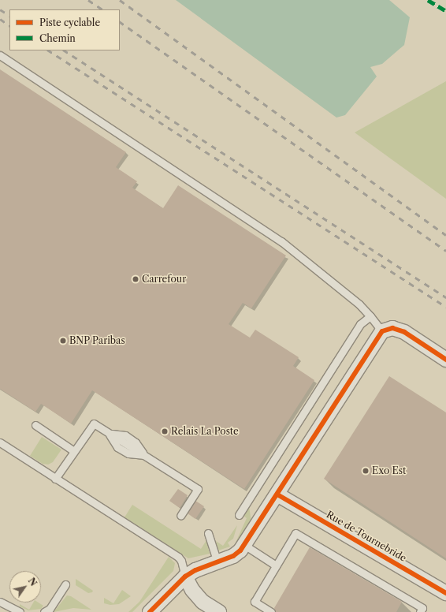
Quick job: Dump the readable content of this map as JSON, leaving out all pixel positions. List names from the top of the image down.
{
  "streets": {
    "street": ["Rue de Tournebride"]
  },
  "places": [
    "Carrefour",
    "BNP Paribas",
    "Relais La Poste",
    "Exo Est"
  ],
  "legend": ["Piste cyclable", "Chemin"],
  "north": "top right"
}
